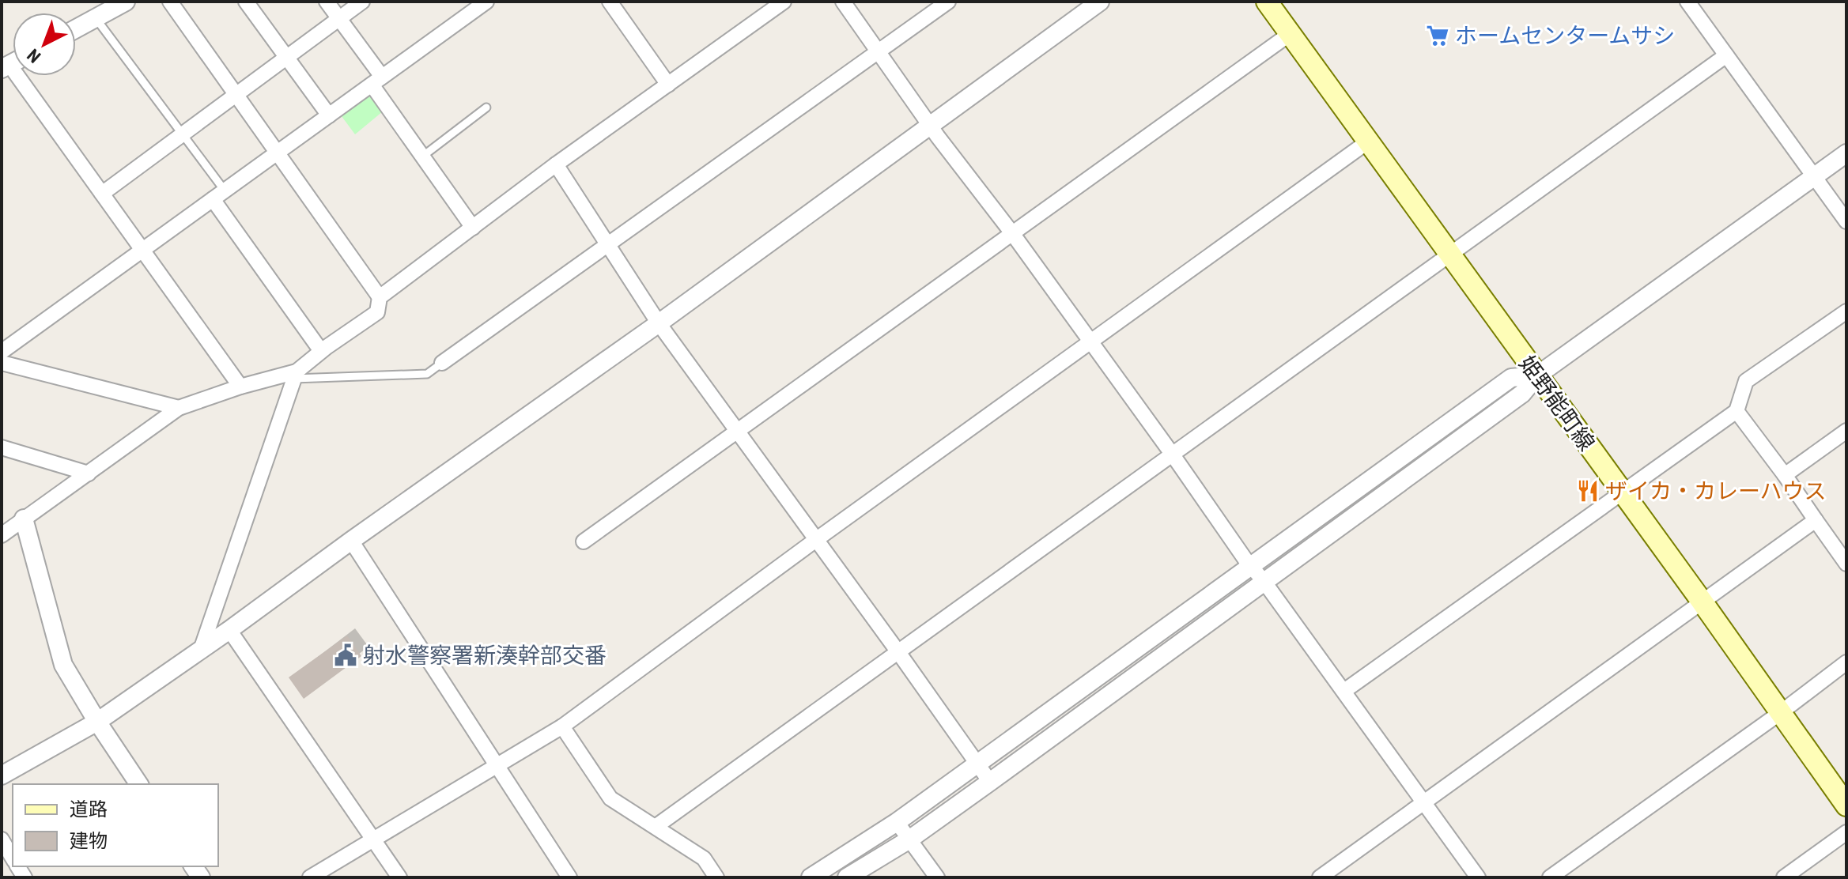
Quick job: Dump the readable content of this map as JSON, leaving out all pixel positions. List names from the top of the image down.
{
  "streets": {
    "main road": ["姫野能町線"]
  },
  "places": {
    "supermarket": ["ホームセンタームサシ"],
    "restaurant": ["ザイカ・カレーハウス"],
    "public building": ["射水警察署新湊幹部交番"]
  },
  "legend": ["道路", "建物"],
  "north": "bottom left"
}
